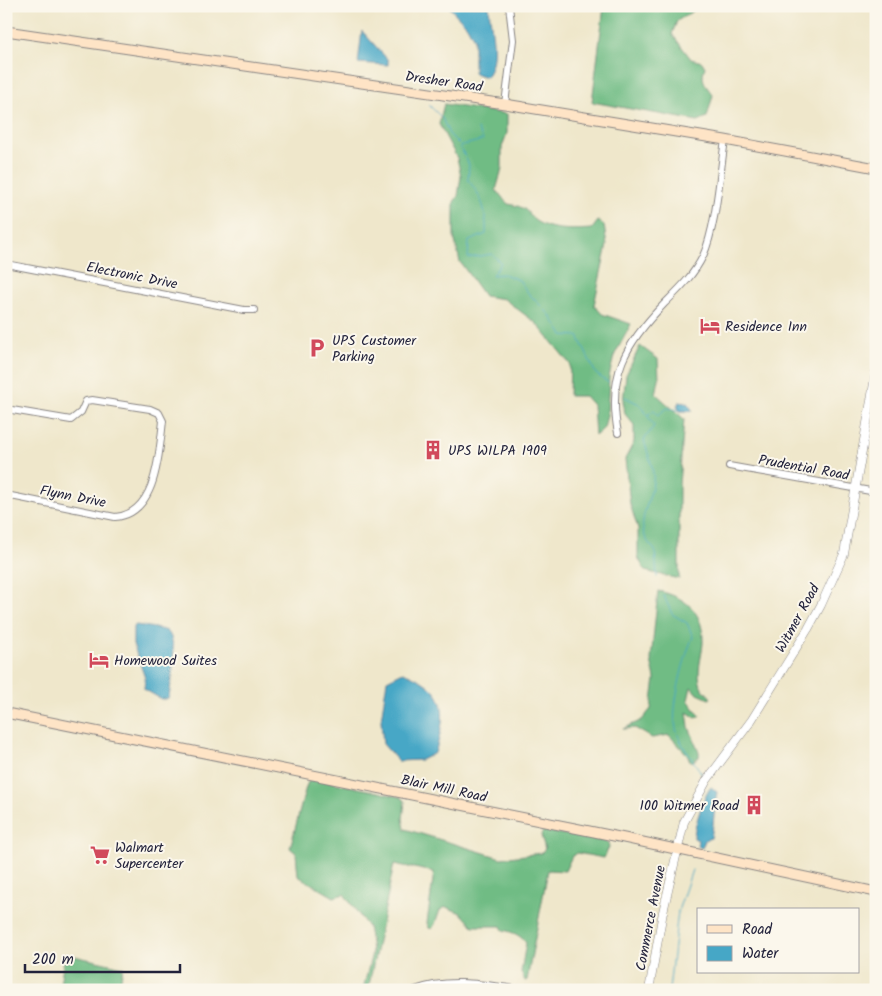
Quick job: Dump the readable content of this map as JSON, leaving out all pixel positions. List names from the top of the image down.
{
  "streets": {
    "main road": ["Dresher Road", "Blair Mill Road"],
    "street": [
      "Electronic Drive",
      "Prudential Road",
      "Flynn Drive",
      "Witmer Road",
      "Commerce Avenue"
    ]
  },
  "crossings": [
    ["Prudential Road", "Witmer Road"],
    ["Witmer Road", "Blair Mill Road"],
    ["Witmer Road", "Commerce Avenue"],
    ["Blair Mill Road", "Commerce Avenue"]
  ],
  "places": {
    "hotel": ["Residence Inn", "Homewood Suites"],
    "parking": ["UPS Customer Parking"],
    "building": ["UPS WILPA 1909", "100 Witmer Road"],
    "supermarket": ["Walmart Supercenter"]
  },
  "legend": ["Road", "Water"],
  "scale_bar": "200 m"
}
